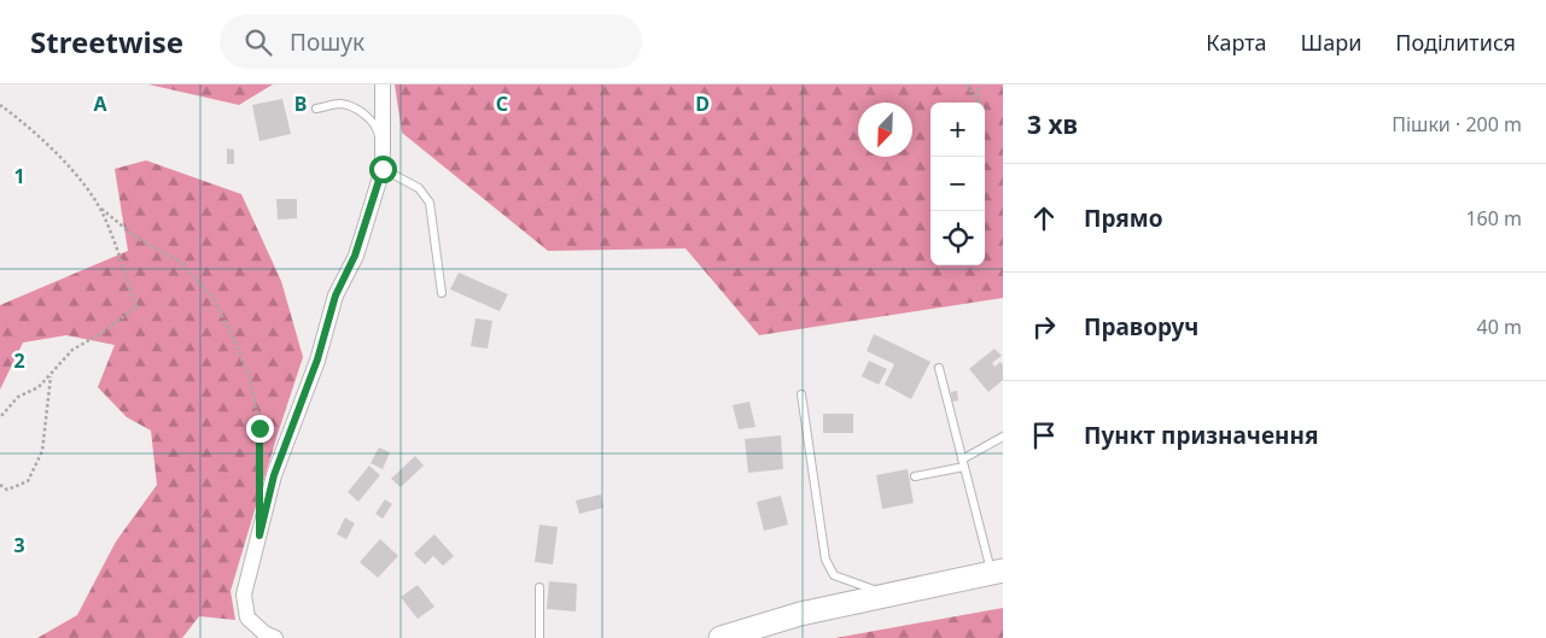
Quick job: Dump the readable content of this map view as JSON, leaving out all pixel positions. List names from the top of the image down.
{
  "north": "bottom left",
  "page": {
    "header": "Streetwise",
    "search": "Пошук",
    "nav": ["Карта", "Шари", "Поділитися"],
    "heading": ["3 хв", "Пішки · 200 m"],
    "map_buttons": ["+", "−"],
    "list": [
      ["Прямо", "160 m"],
      ["Праворуч", "40 m"],
      "Пункт призначення"
    ]
  },
  "grid": {
    "columns": [
      "A",
      "B",
      "C",
      "D"
    ],
    "rows": ["1", "2", "3"]
  }
}
